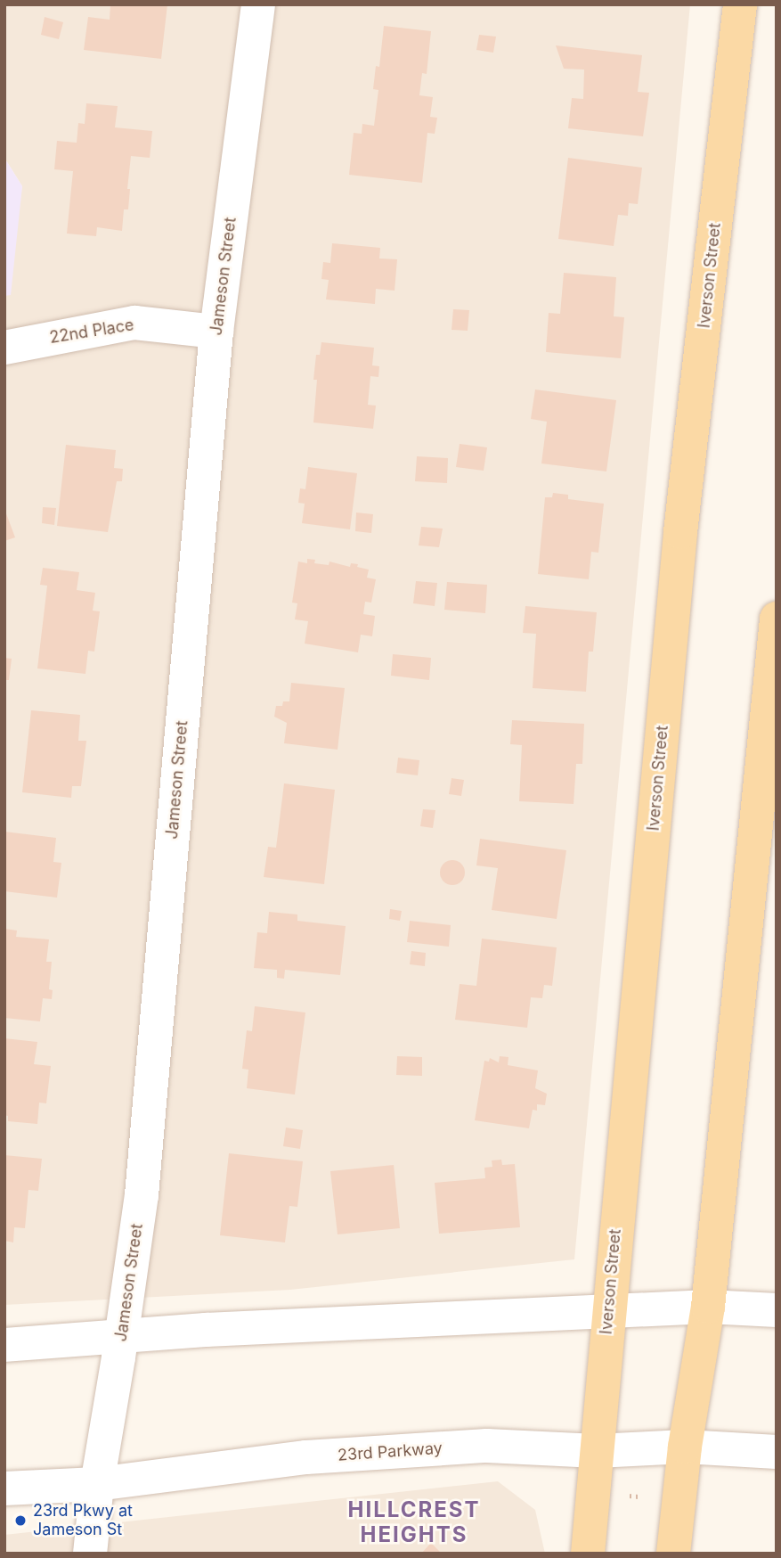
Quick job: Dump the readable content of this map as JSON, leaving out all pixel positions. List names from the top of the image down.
{
  "streets": {
    "main road": ["Iverson Street"],
    "street": ["Jameson Street", "22nd Place", "23rd Parkway"]
  },
  "crossings": [
    ["Iverson Street", "23rd Parkway"],
    ["Jameson Street", "22nd Place"],
    ["Jameson Street", "23rd Parkway"]
  ],
  "districts": ["HILLCREST HEIGHTS"],
  "places": ["23rd Pkwy at Jameson St"]
}
